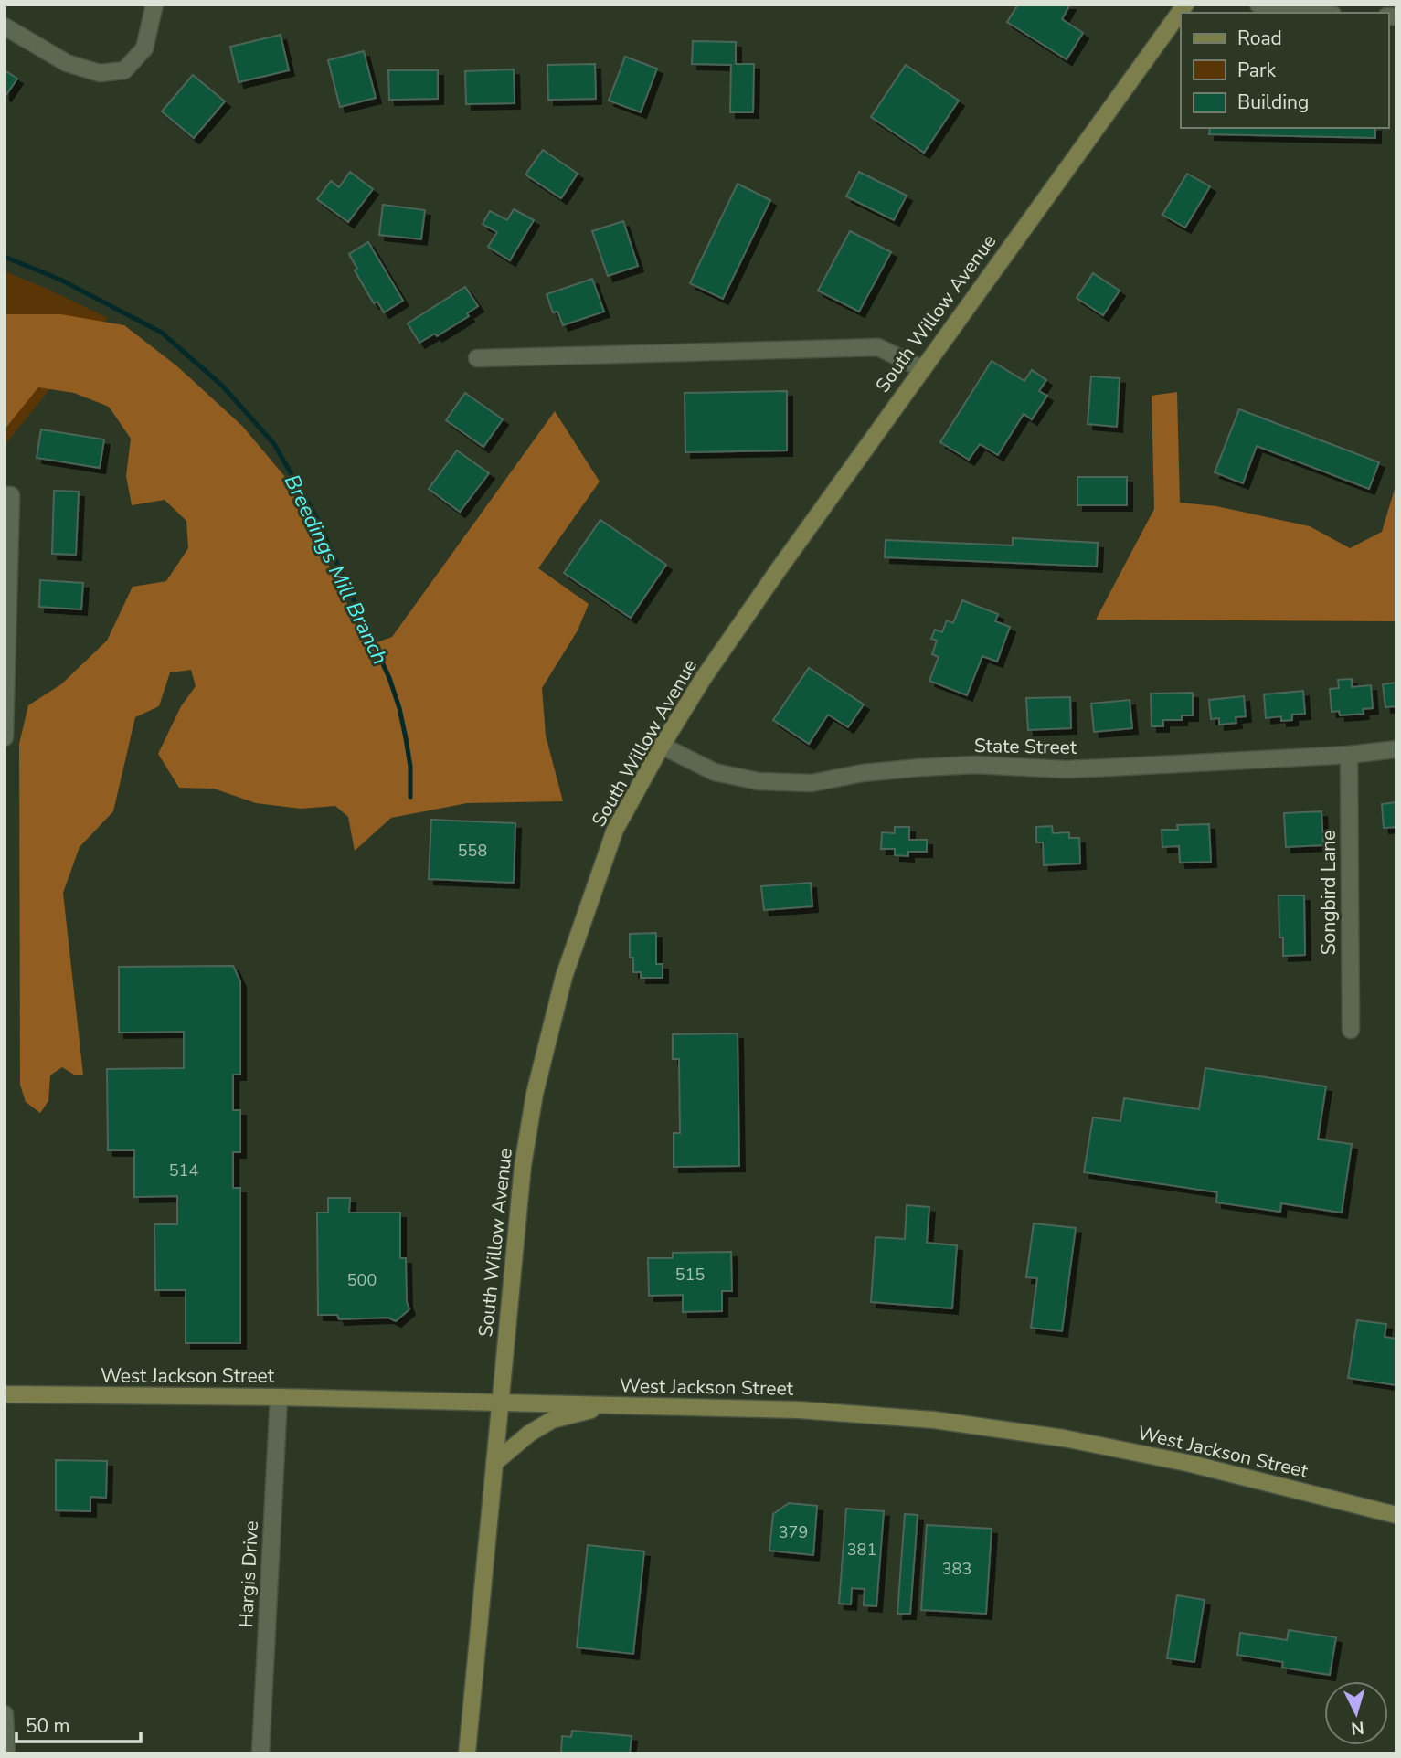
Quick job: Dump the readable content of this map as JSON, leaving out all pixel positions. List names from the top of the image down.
{
  "streets": {
    "main road": ["South Willow Avenue", "West Jackson Street"],
    "street": ["State Street", "Songbird Lane", "Hargis Drive"]
  },
  "crossings": [
    ["South Willow Avenue", "State Street"],
    ["South Willow Avenue", "West Jackson Street"],
    ["State Street", "Songbird Lane"],
    ["West Jackson Street", "Hargis Drive"]
  ],
  "water": ["Breedings Mill Branch"],
  "house_numbers": [
    "558",
    "514",
    "515",
    "500",
    "379",
    "381",
    "383"
  ],
  "legend": ["Road", "Park", "Building"],
  "scale_bar": "50 m",
  "north": "bottom"
}
